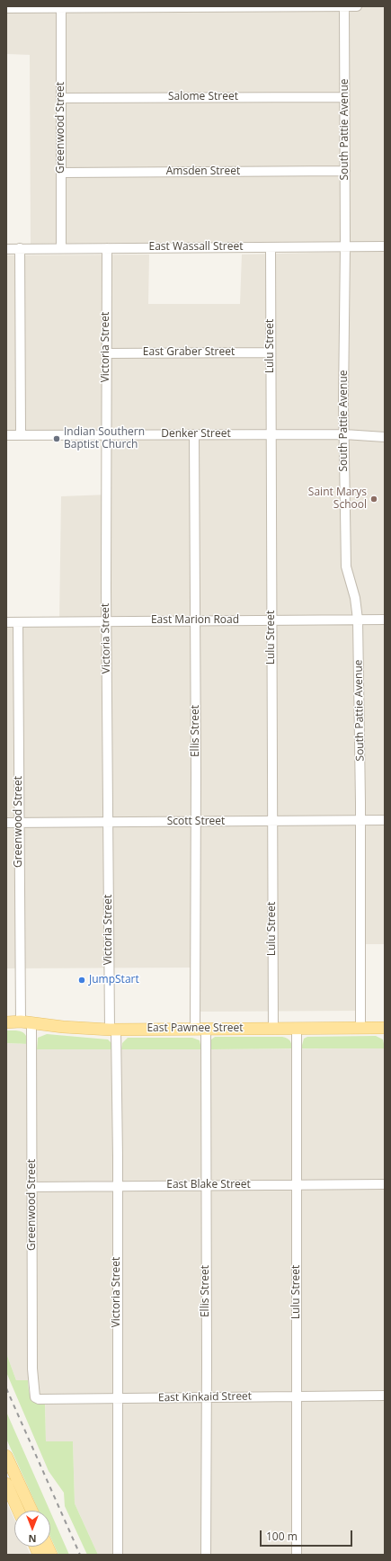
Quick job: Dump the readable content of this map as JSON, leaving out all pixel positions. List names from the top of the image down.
{
  "streets": {
    "main road": ["East Pawnee Street"],
    "street": [
      "Salome Street",
      "Greenwood Street",
      "South Pattie Avenue",
      "Amsden Street",
      "East Wassall Street",
      "Lulu Street",
      "Victoria Street",
      "East Graber Street",
      "Denker Street",
      "East Marion Road",
      "Ellis Street",
      "Scott Street",
      "East Blake Street",
      "East Kinkaid Street"
    ]
  },
  "crossings": [
    ["Salome Street", "Greenwood Street"],
    ["Salome Street", "South Pattie Avenue"],
    ["Greenwood Street", "Amsden Street"],
    ["Greenwood Street", "East Wassall Street"],
    ["Greenwood Street", "East Marion Road"],
    ["Greenwood Street", "Scott Street"],
    ["Greenwood Street", "East Pawnee Street"],
    ["Greenwood Street", "East Blake Street"],
    ["Greenwood Street", "East Kinkaid Street"],
    ["South Pattie Avenue", "Amsden Street"],
    ["South Pattie Avenue", "East Wassall Street"],
    ["South Pattie Avenue", "Denker Street"],
    ["South Pattie Avenue", "East Marion Road"],
    ["South Pattie Avenue", "Scott Street"],
    ["South Pattie Avenue", "East Pawnee Street"],
    ["East Wassall Street", "Lulu Street"],
    ["East Wassall Street", "Victoria Street"],
    ["Lulu Street", "East Graber Street"],
    ["Lulu Street", "Denker Street"],
    ["Lulu Street", "East Marion Road"],
    ["Lulu Street", "Scott Street"],
    ["Lulu Street", "East Pawnee Street"],
    ["Lulu Street", "East Blake Street"],
    ["Lulu Street", "East Kinkaid Street"],
    ["Victoria Street", "East Graber Street"],
    ["Victoria Street", "Denker Street"],
    ["Victoria Street", "East Marion Road"],
    ["Victoria Street", "Scott Street"],
    ["Victoria Street", "East Pawnee Street"],
    ["Victoria Street", "East Blake Street"],
    ["Victoria Street", "East Kinkaid Street"],
    ["Denker Street", "Ellis Street"],
    ["East Marion Road", "Ellis Street"],
    ["Ellis Street", "Scott Street"],
    ["Ellis Street", "East Pawnee Street"],
    ["Ellis Street", "East Blake Street"],
    ["Ellis Street", "East Kinkaid Street"]
  ],
  "places": ["Indian Southern Baptist Church", "Saint Marys School", "JumpStart"],
  "scale_bar": "100 m",
  "north": "bottom"
}
